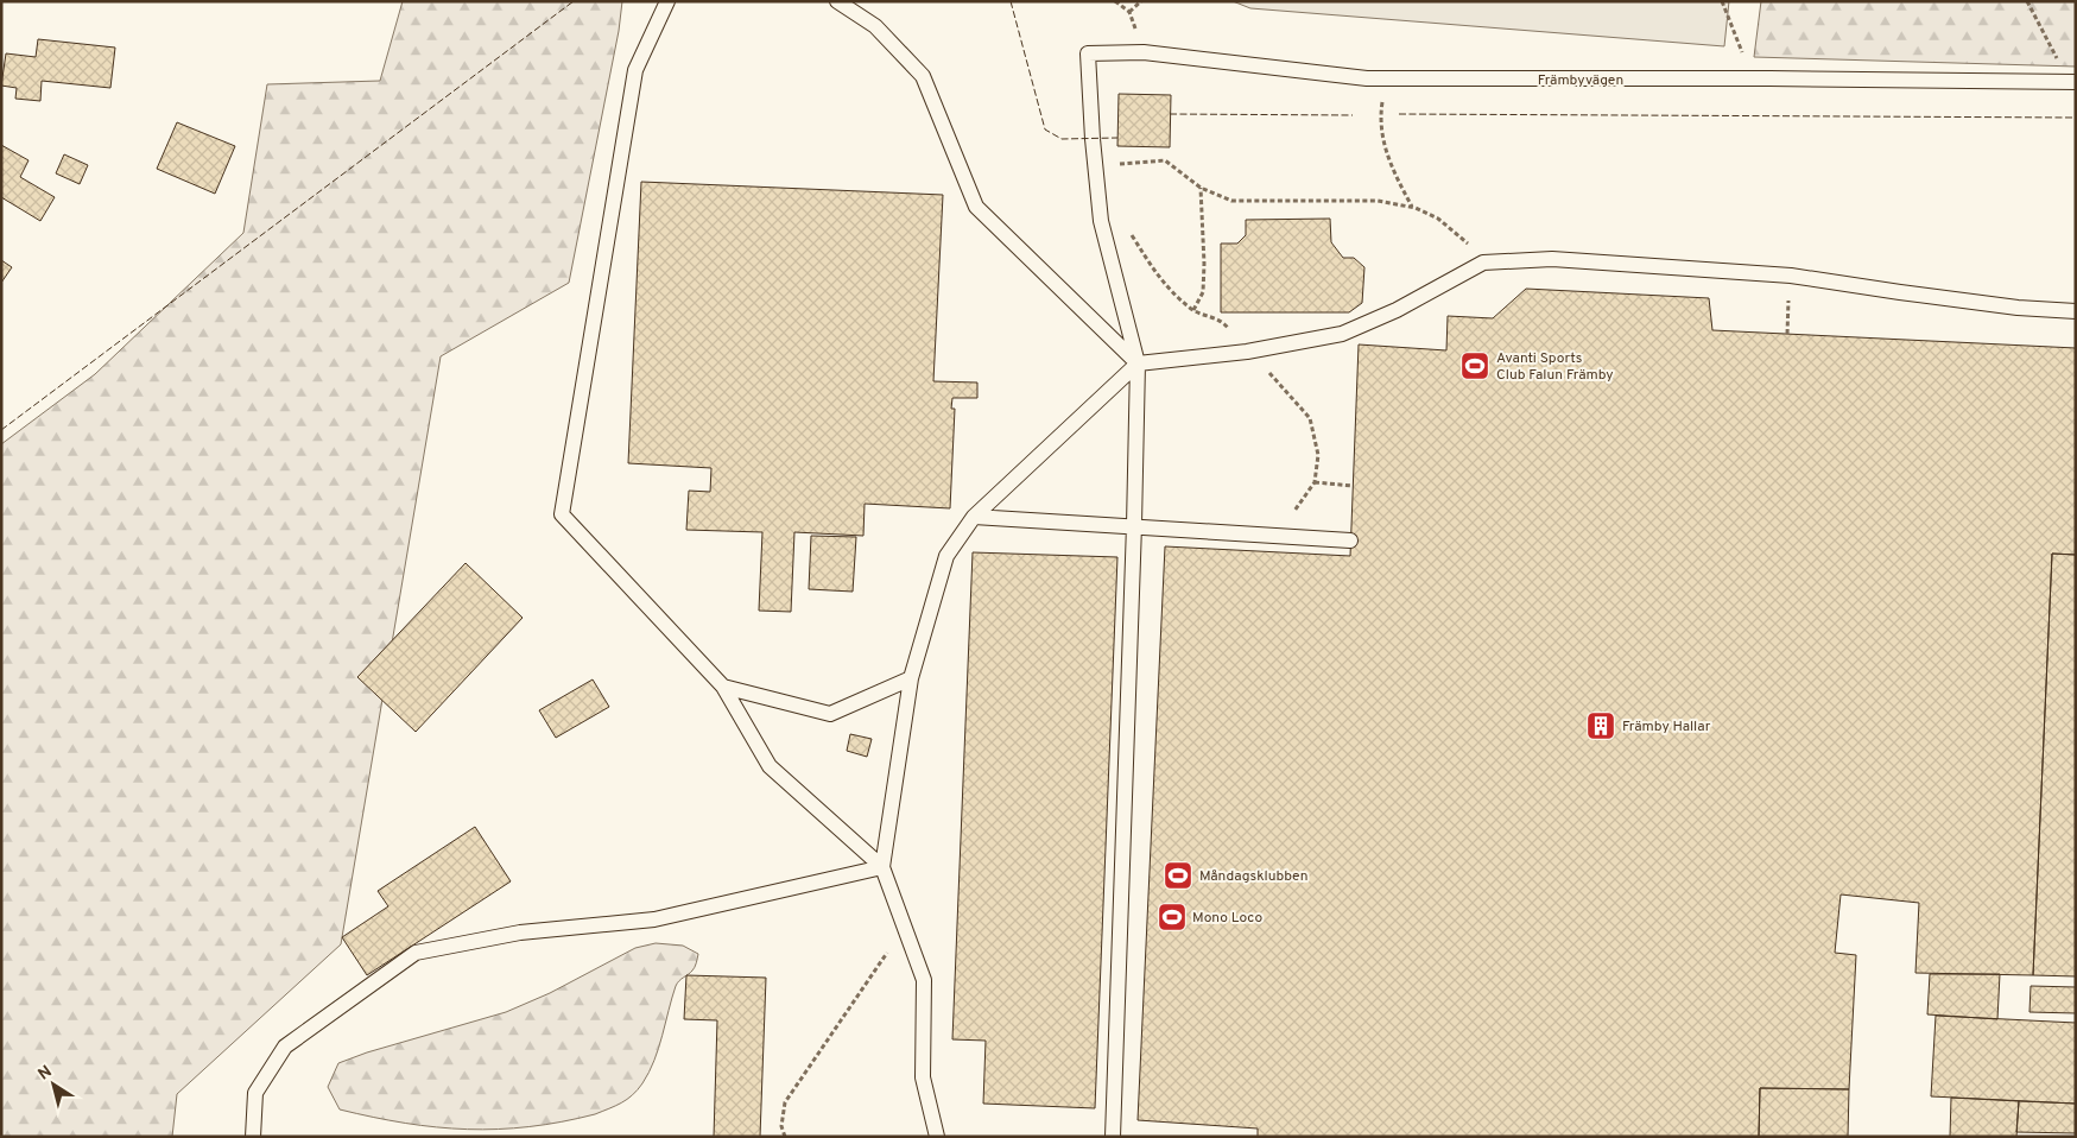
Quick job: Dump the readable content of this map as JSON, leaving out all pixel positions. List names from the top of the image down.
{
  "streets": {
    "lane": ["Främbyvägen"]
  },
  "places": {
    "sports": ["Avanti Sports Club Falun Främby", "Måndagsklubben", "Mono Loco"],
    "building": ["Främby Hallar"]
  },
  "north": "top left"
}
